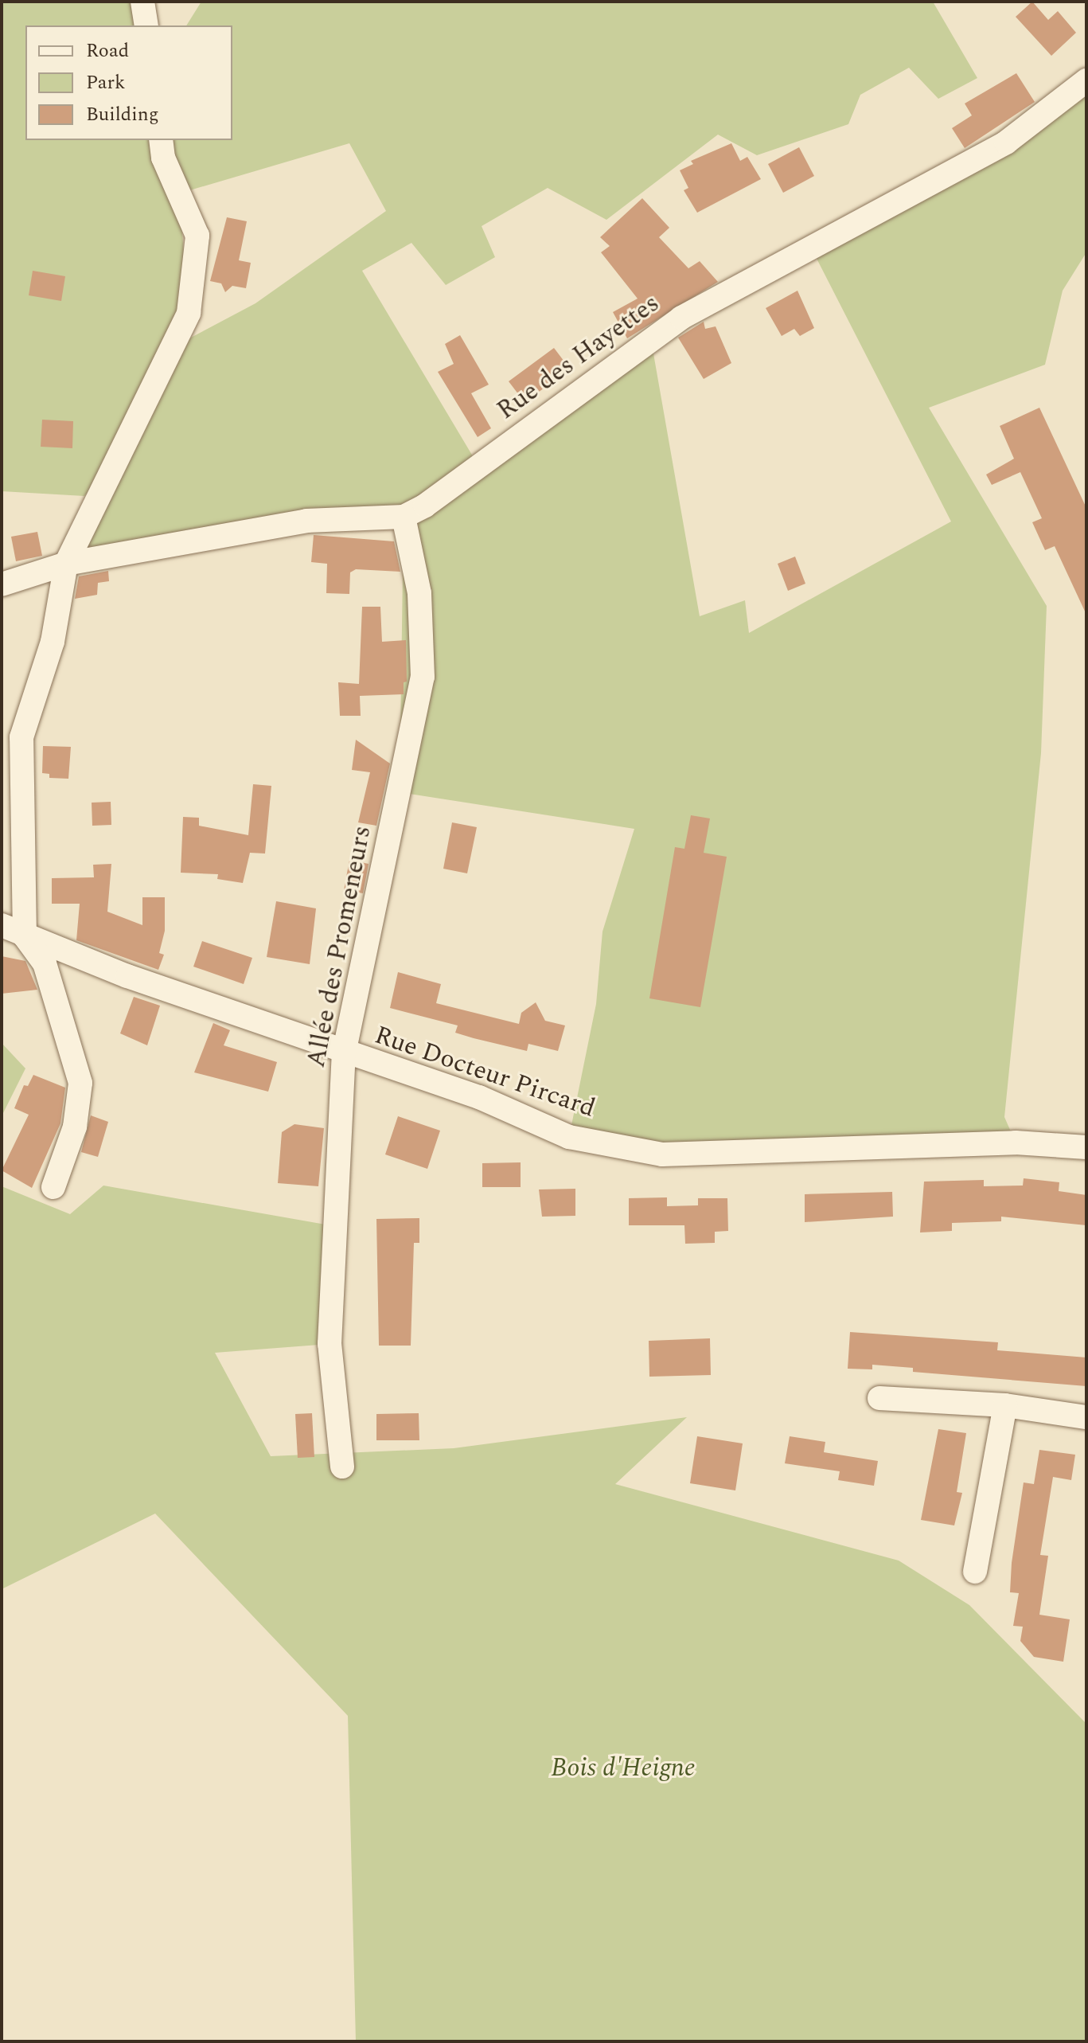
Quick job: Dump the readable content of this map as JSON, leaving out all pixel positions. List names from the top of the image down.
{
  "streets": {
    "street": ["Rue des Hayettes", "Allée des Promeneurs", "Rue Docteur Pircard"]
  },
  "crossings": [
    ["Rue des Hayettes", "Allée des Promeneurs"],
    ["Allée des Promeneurs", "Rue Docteur Pircard"]
  ],
  "parks": ["Bois d'Heigne"],
  "legend": ["Road", "Park", "Building"]
}
